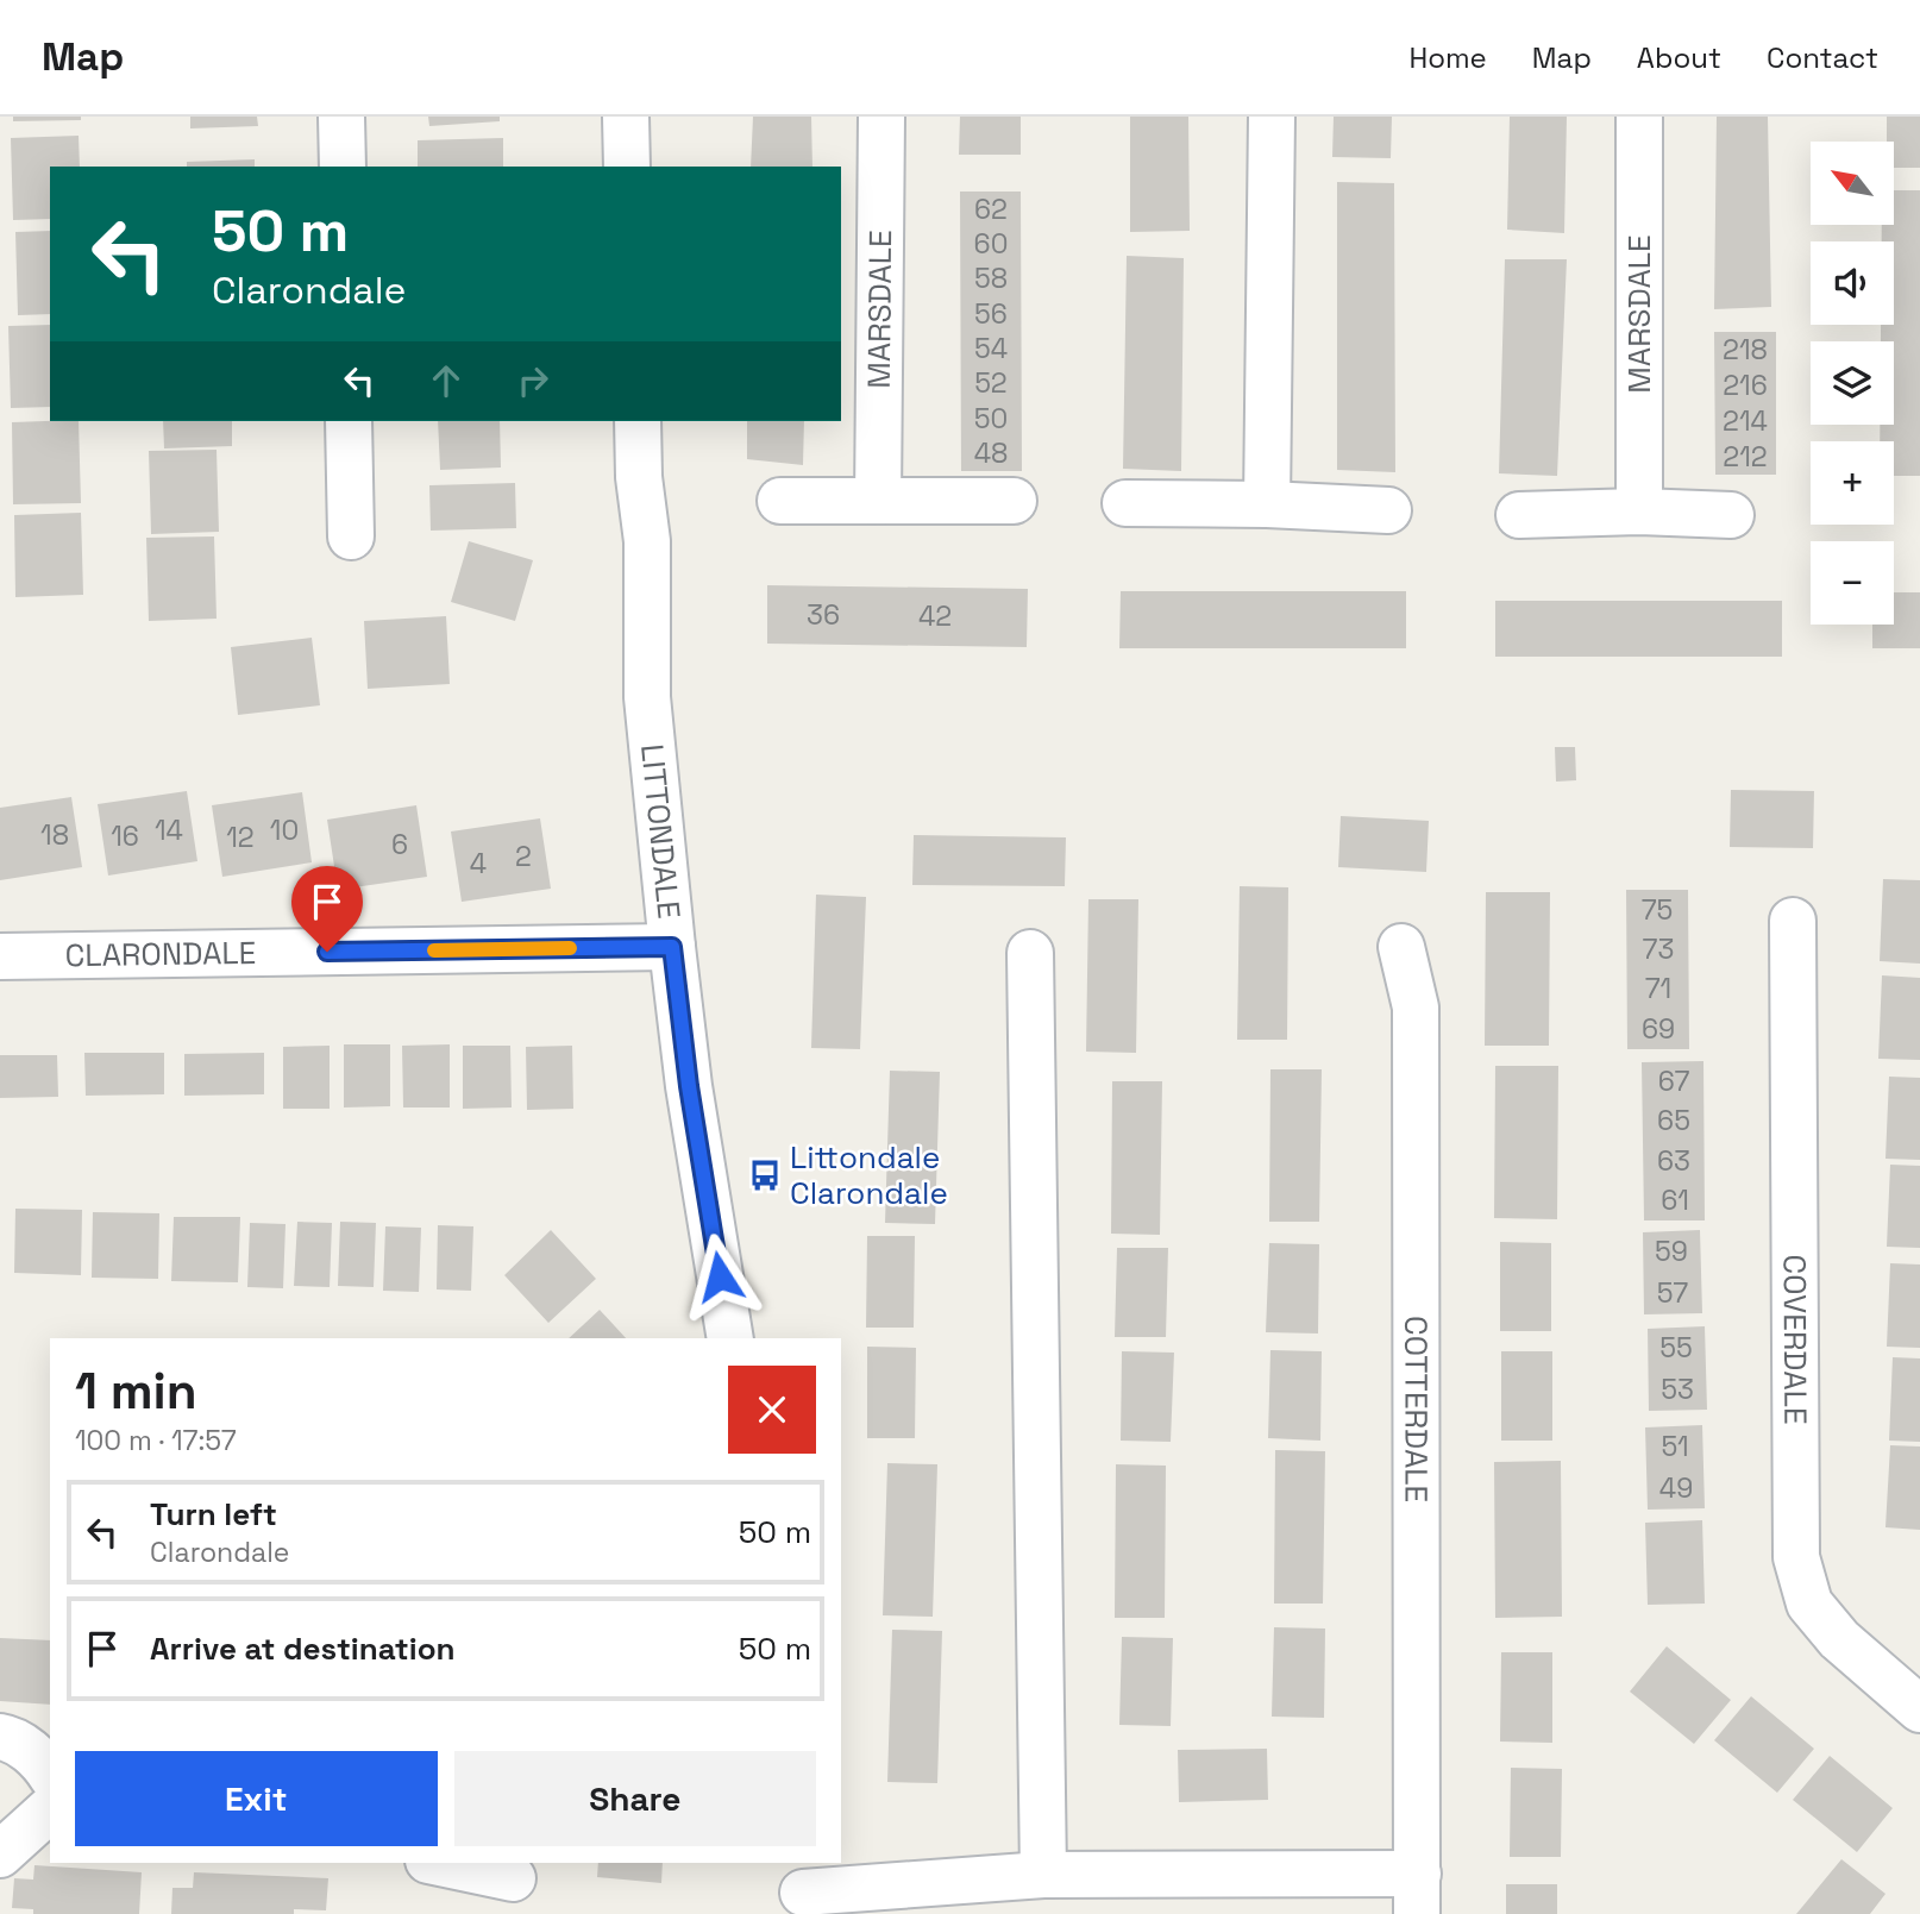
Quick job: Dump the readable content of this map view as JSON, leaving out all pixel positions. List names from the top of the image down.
{
  "streets": {
    "street": [
      "MARSDALE",
      "LITTONDALE",
      "CLARONDALE",
      "COVERDALE",
      "COTTERDALE"
    ]
  },
  "crossings": [
    ["LITTONDALE", "CLARONDALE"]
  ],
  "places": {
    "bus stop": ["Littondale Clarondale"]
  },
  "house_numbers": [
    "62",
    "60",
    "58",
    "56",
    "54",
    "218",
    "52",
    "216",
    "50",
    "214",
    "48",
    "212",
    "36",
    "42",
    "14",
    "10",
    "18",
    "16",
    "12",
    "6",
    "2",
    "4",
    "75",
    "73",
    "71",
    "69",
    "67",
    "65",
    "63",
    "61",
    "59",
    "57",
    "55",
    "53",
    "51",
    "49"
  ],
  "north": "top left",
  "page": {
    "header": "Map",
    "nav": [
      "Home",
      "Map",
      "About",
      "Contact"
    ],
    "map_buttons": ["+", "−"],
    "turn": ["50 m", "Clarondale"],
    "heading": ["1 min", "100 m · 17:57"],
    "list": [
      {
        "name": "Turn left",
        "note": "Clarondale",
        "value": "50 m"
      },
      {
        "name": "Arrive at destination",
        "value": "50 m"
      }
    ],
    "buttons": ["Exit", "Share"]
  }
}
